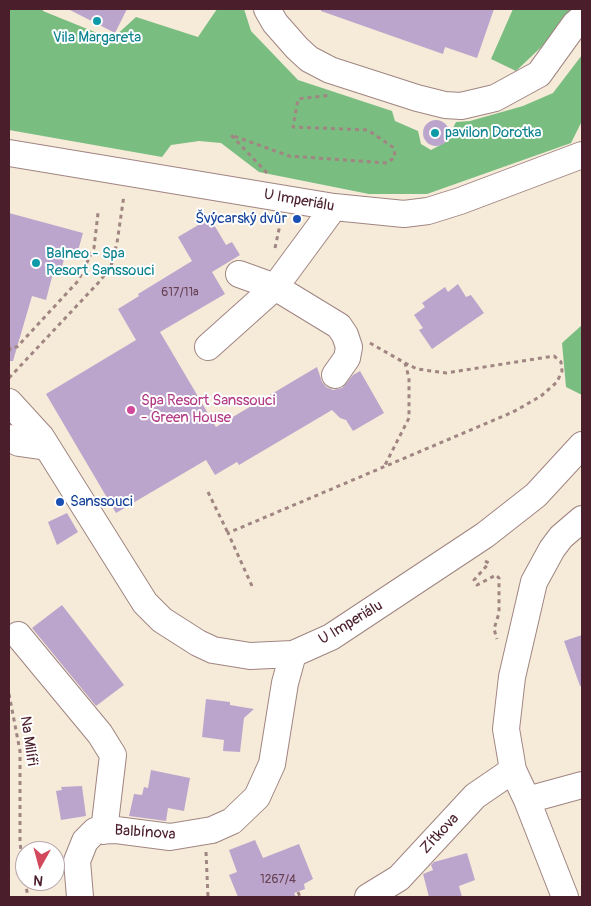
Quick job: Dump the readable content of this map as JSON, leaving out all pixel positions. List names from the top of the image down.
{
  "streets": {
    "street": ["U Imperiálu", "Balbínova", "Zítkova"],
    "path": ["Na Milíři"]
  },
  "crossings": [
    ["U Imperiálu", "Balbínova"]
  ],
  "places": [
    "Vila Margareta",
    "pavilon Dorotka",
    "Švýcarský dvůr",
    "Balneo - Spa Resort Sanssouci",
    "Spa Resort Sanssouci - Green House",
    "Sanssouci"
  ],
  "house_numbers": ["617/11a", "1267/4"],
  "north": "bottom"
}
